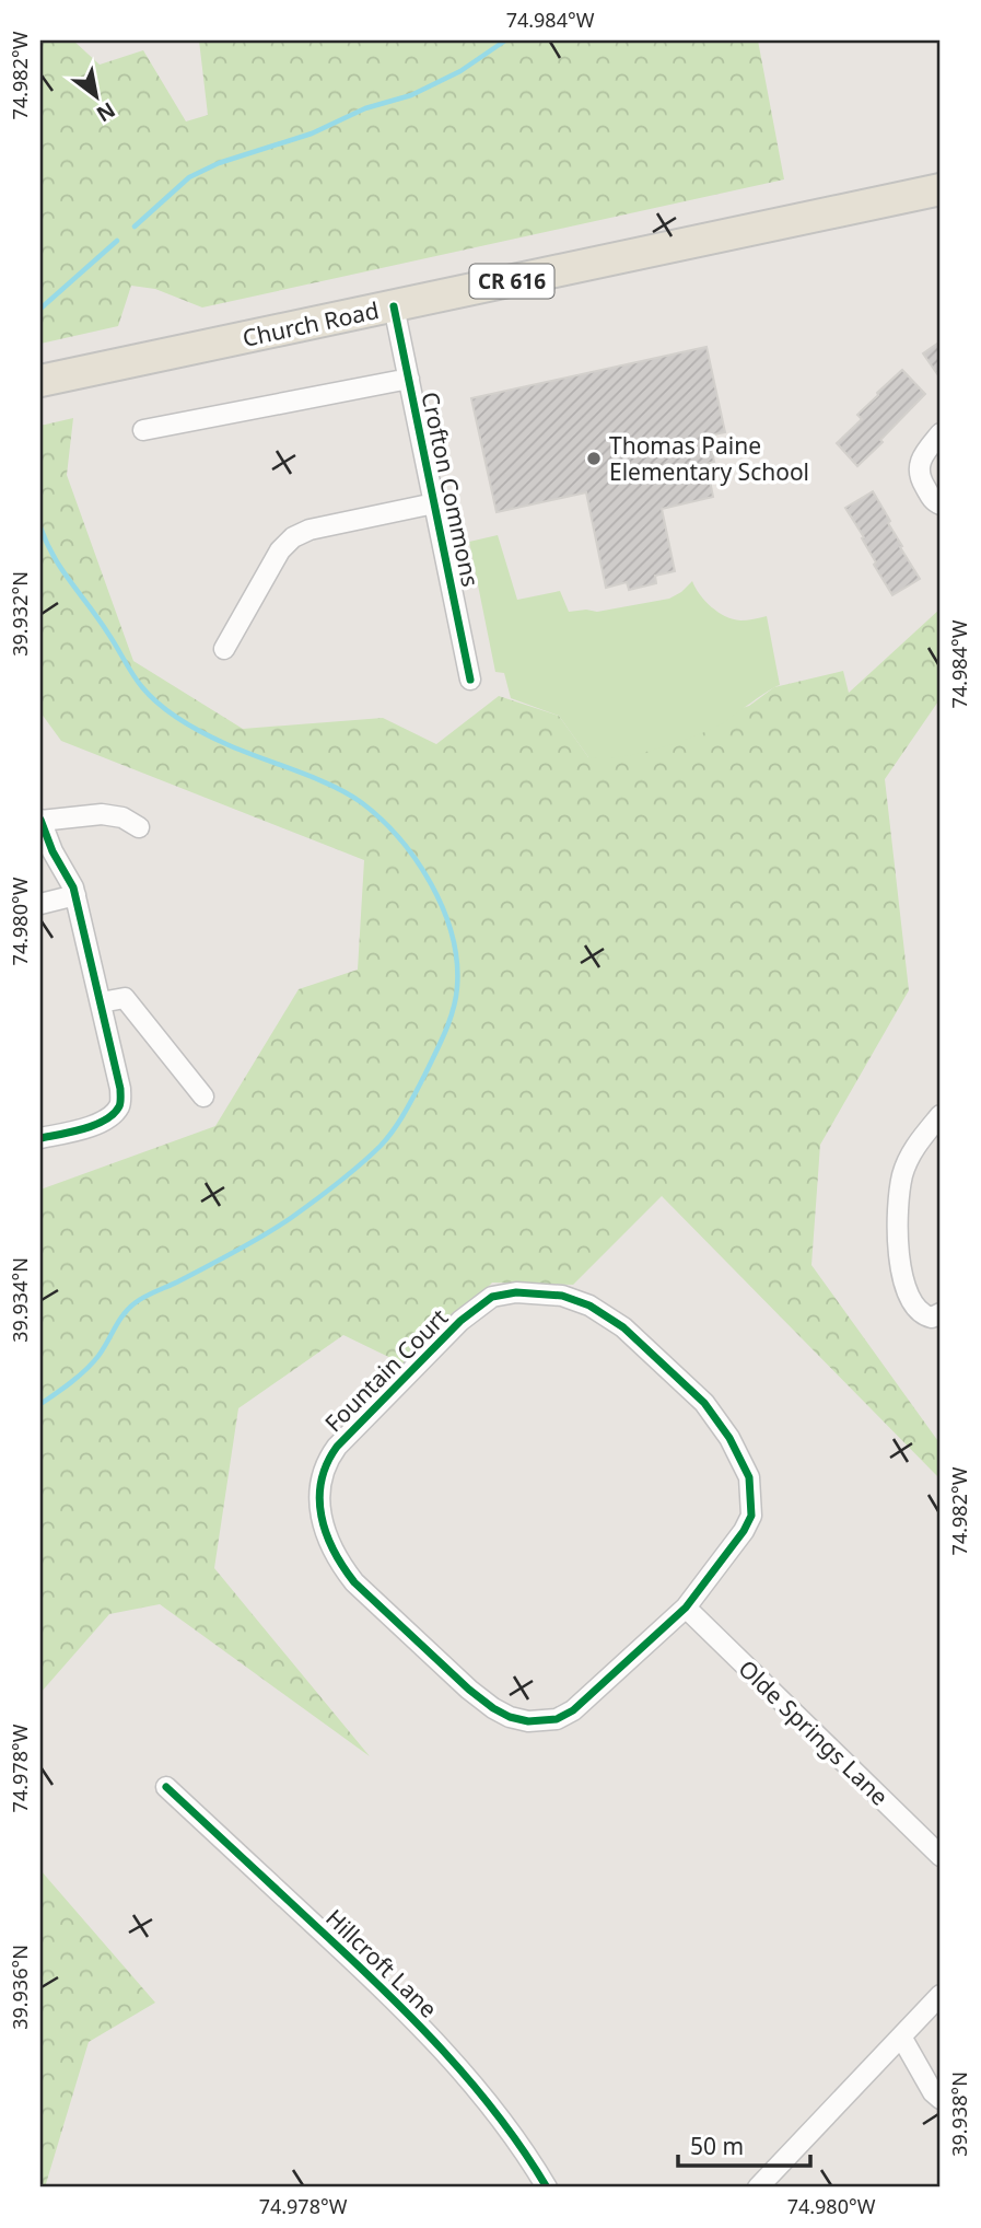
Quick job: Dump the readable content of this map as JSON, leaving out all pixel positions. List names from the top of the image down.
{
  "streets": {
    "main road": ["CR 616", "Church Road"],
    "street": [
      "Crofton Commons",
      "Fountain Court",
      "Olde Springs Lane",
      "Hillcroft Lane"
    ]
  },
  "crossings": [
    ["Church Road", "Crofton Commons"],
    ["Fountain Court", "Olde Springs Lane"]
  ],
  "places": ["Thomas Paine Elementary School"],
  "scale_bar": "50 m",
  "north": "bottom right",
  "coordinates": [
    "74.984°W",
    "74.982°W",
    "39.932°N",
    "74.980°W",
    "39.934°N",
    "74.978°W",
    "39.936°N",
    "39.938°N"
  ]
}
